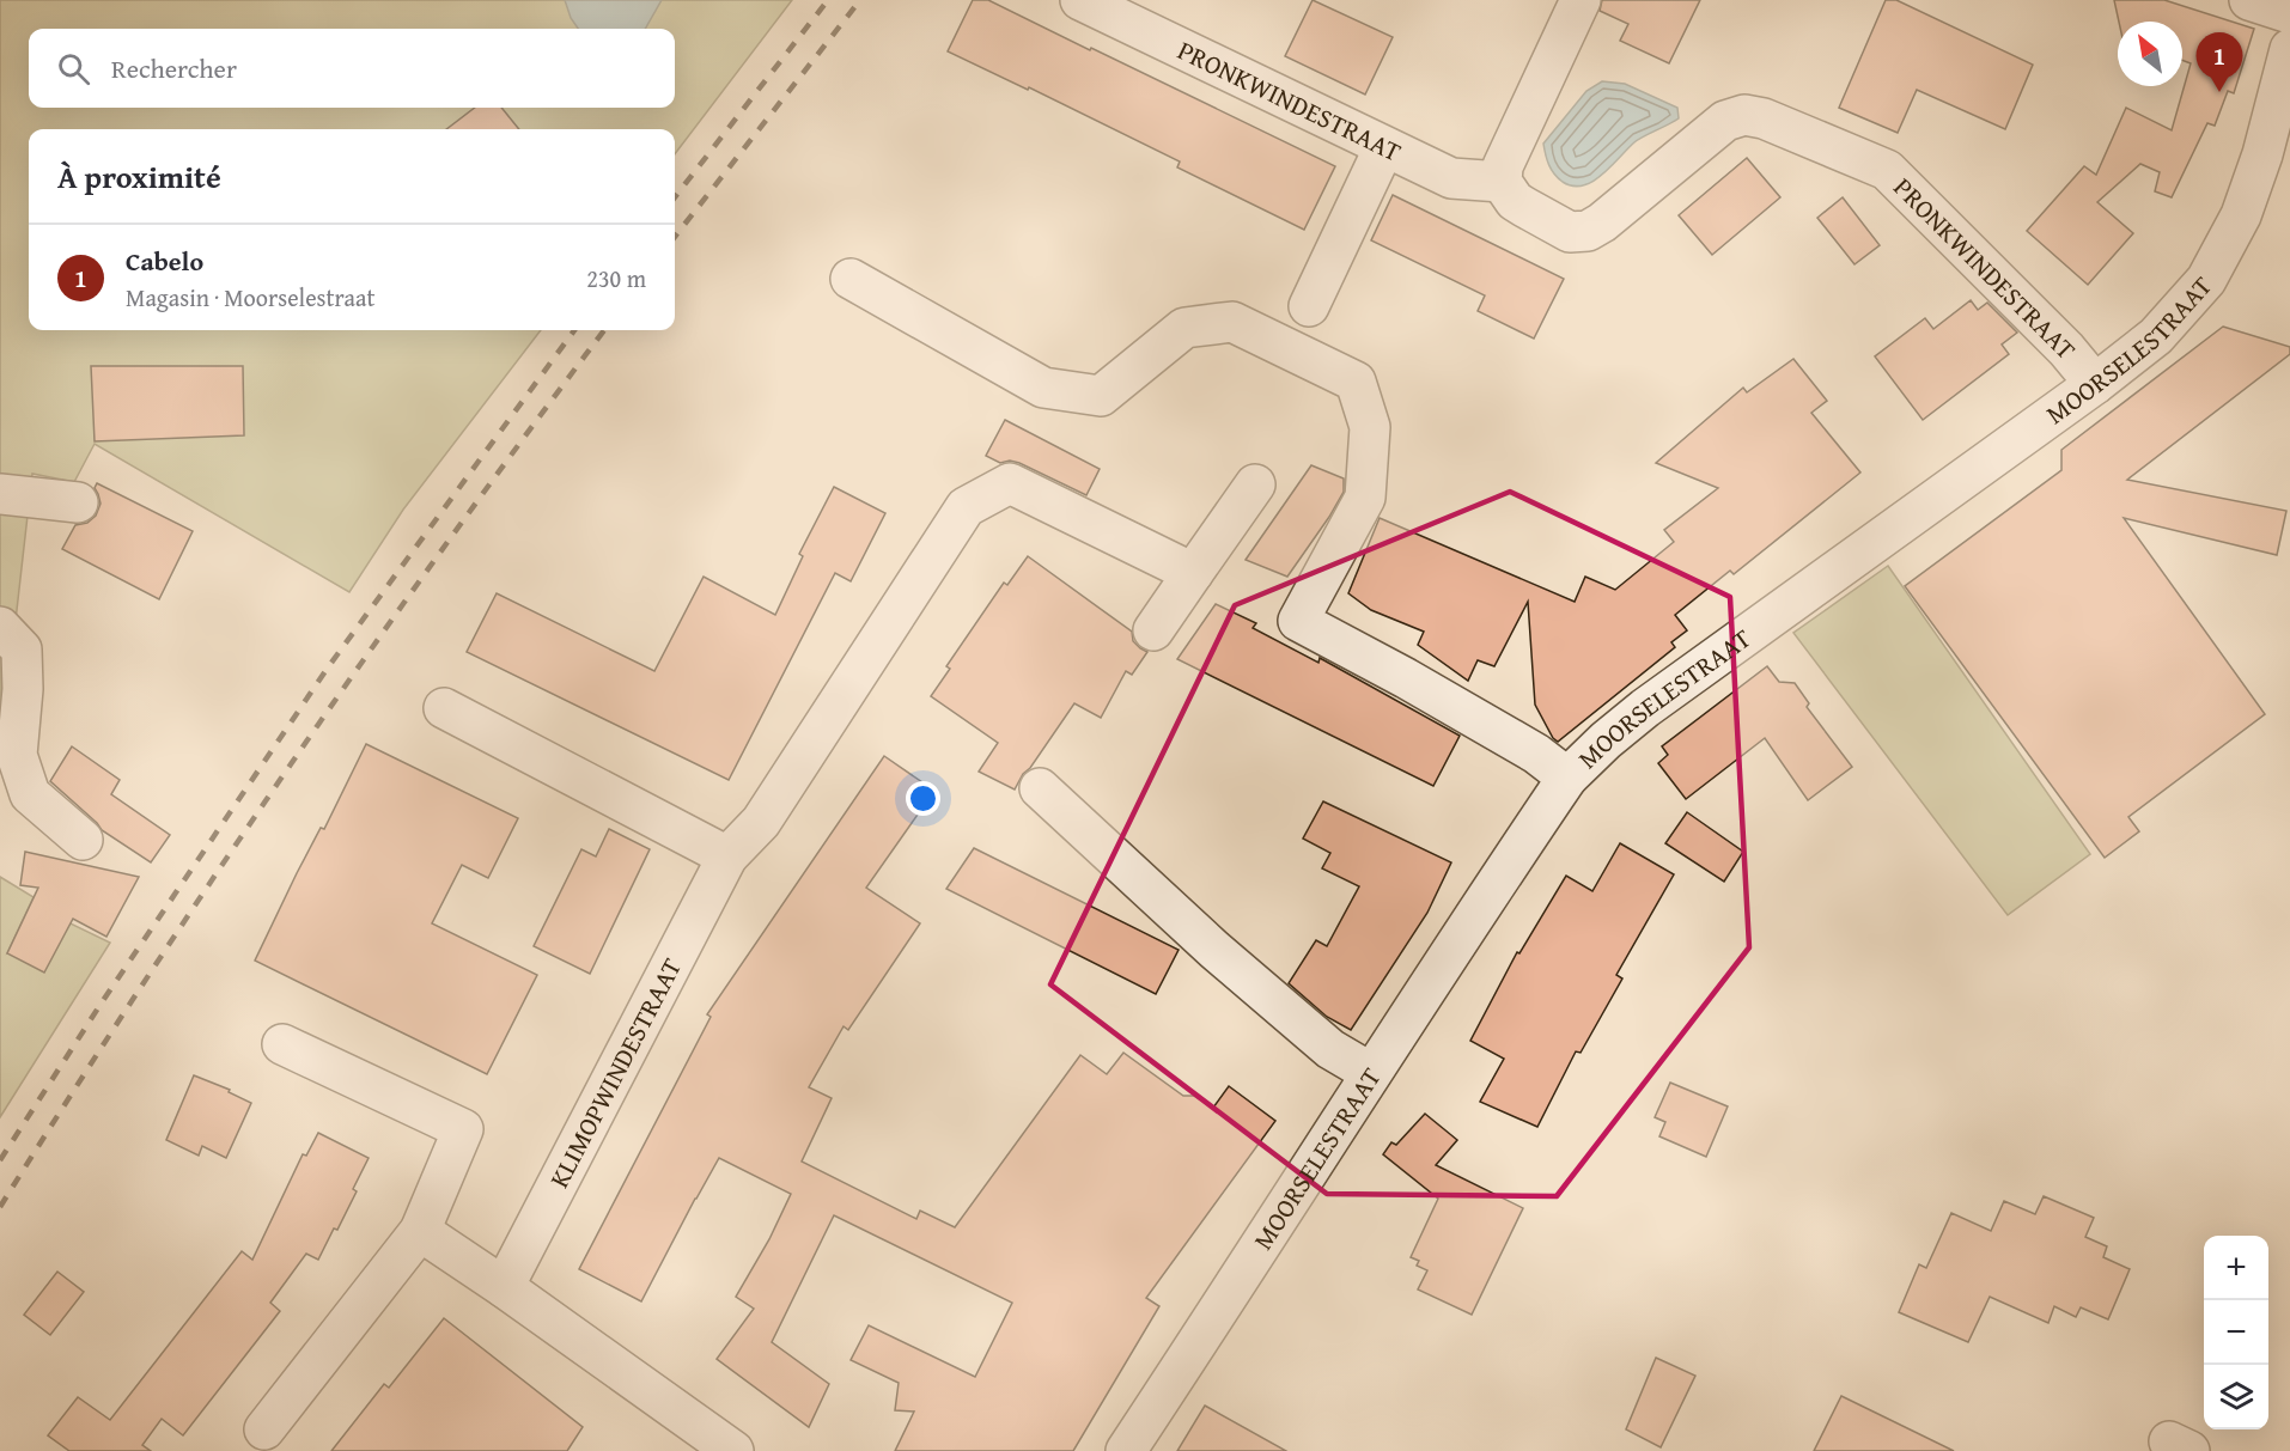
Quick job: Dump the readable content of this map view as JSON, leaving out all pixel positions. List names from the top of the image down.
{
  "streets": {
    "street": ["PRONKWINDESTRAAT", "MOORSELESTRAAT", "KLIMOPWINDESTRAAT"]
  },
  "crossings": [
    ["PRONKWINDESTRAAT", "MOORSELESTRAAT"]
  ],
  "north": "top left",
  "page": {
    "search": "Rechercher",
    "pins": "1",
    "heading": "À proximité",
    "list": [
      {
        "mark": "1",
        "name": "Cabelo",
        "note": "Magasin · Moorselestraat",
        "value": "230 m"
      }
    ],
    "map_buttons": ["+", "−"]
  }
}
